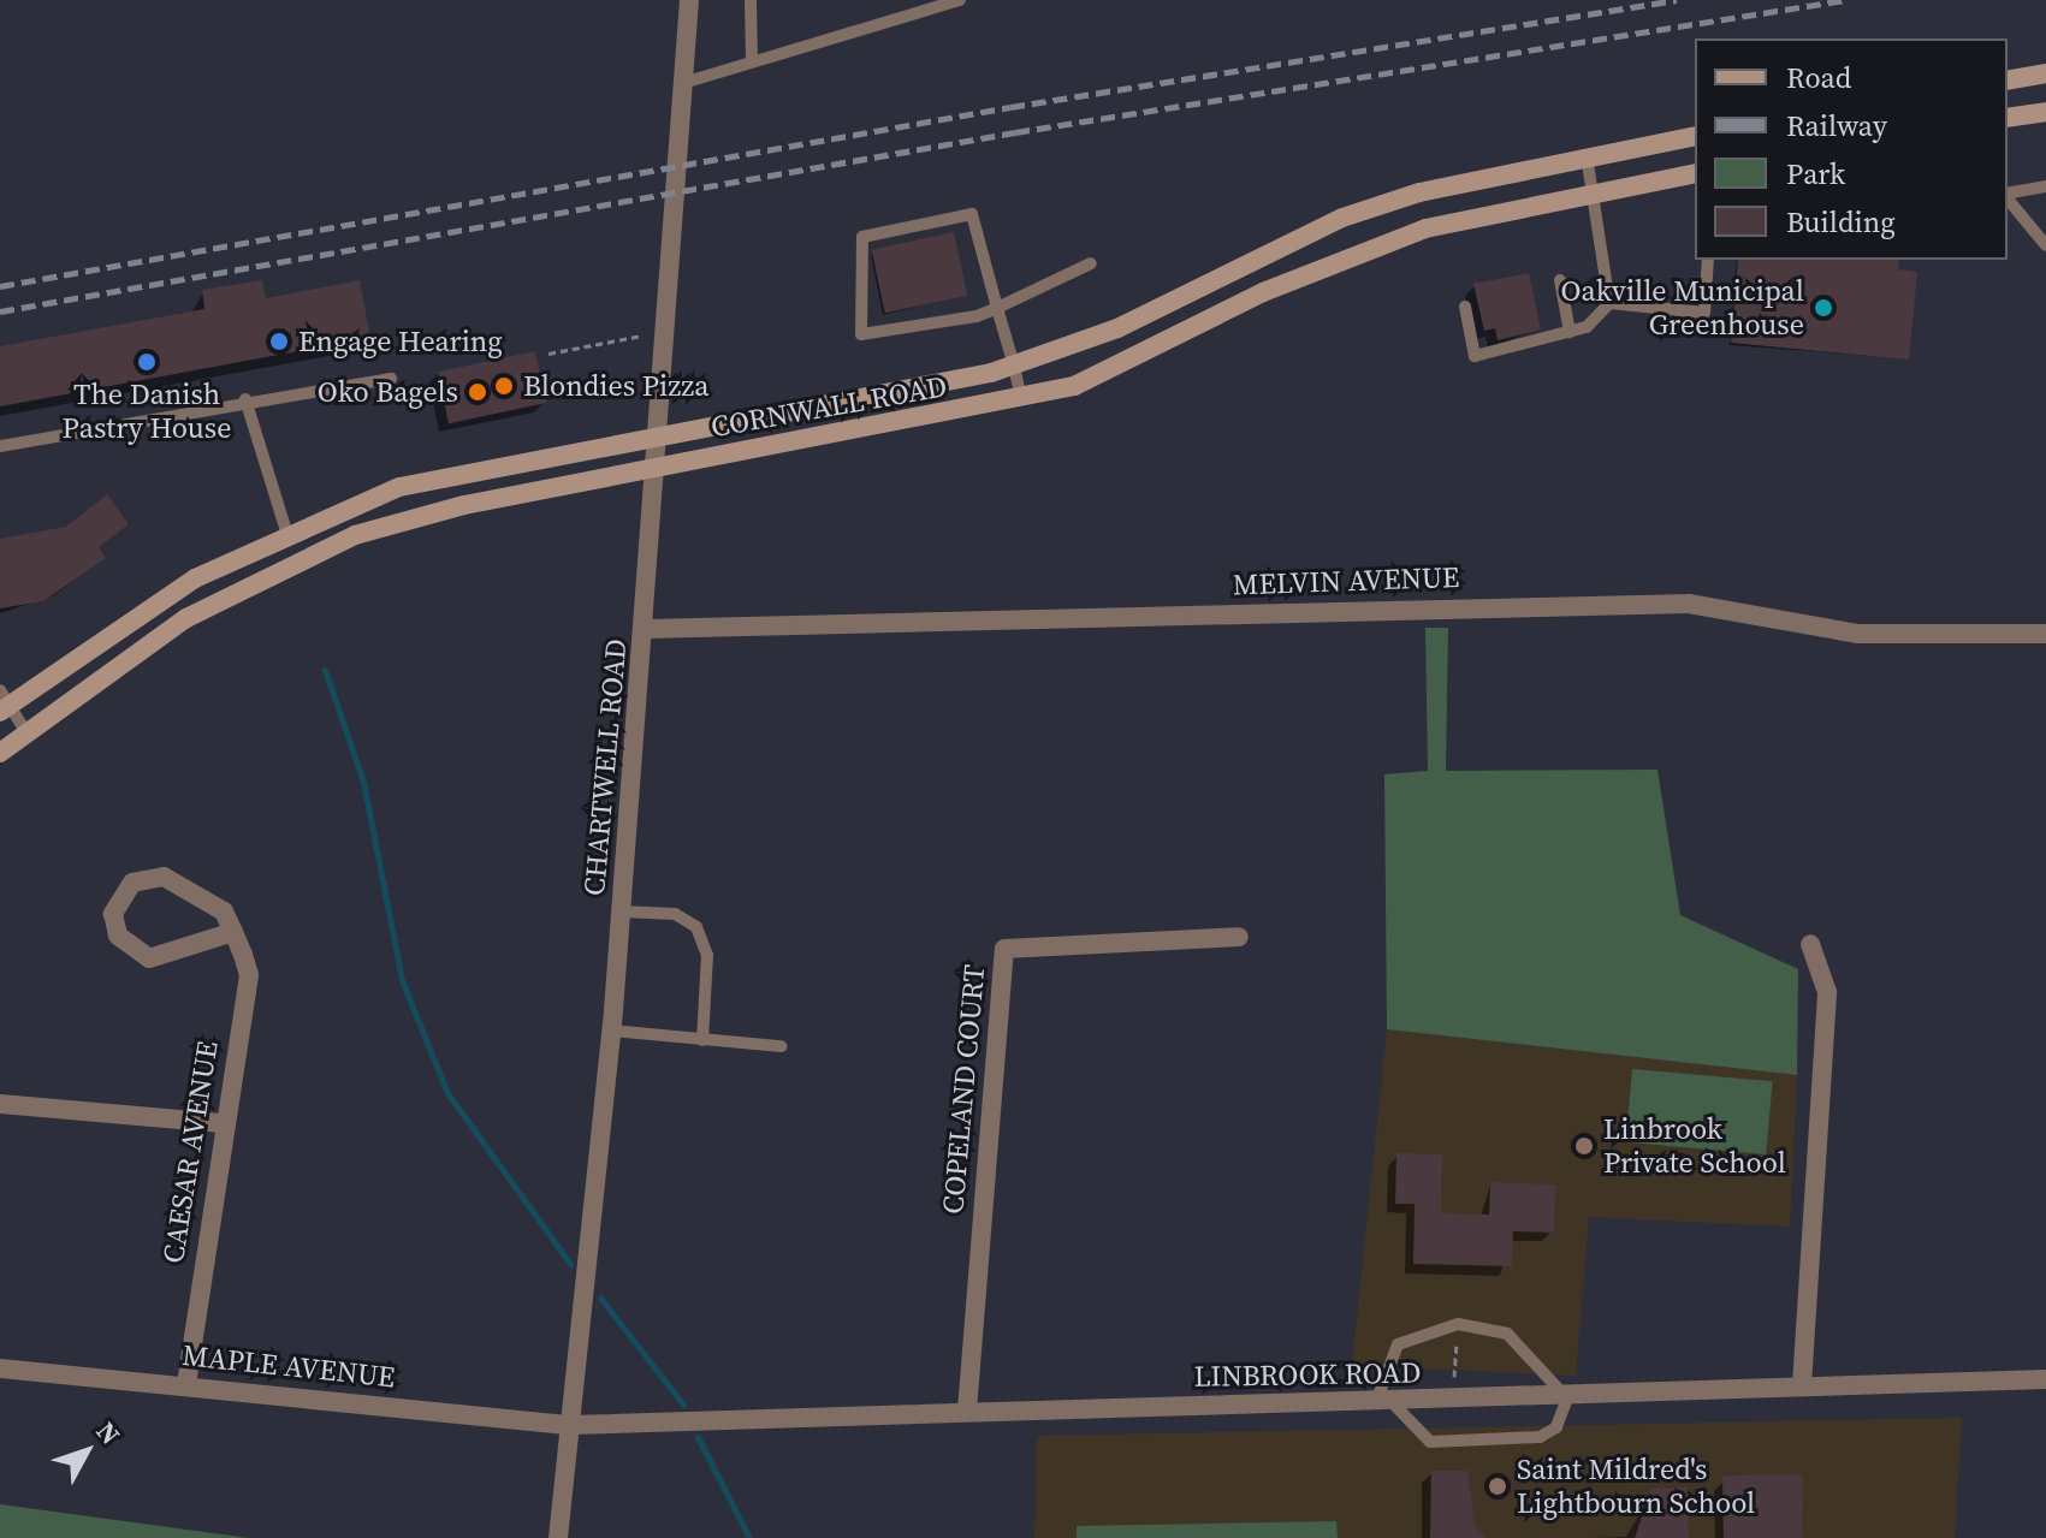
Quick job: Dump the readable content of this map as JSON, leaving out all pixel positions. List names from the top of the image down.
{
  "streets": {
    "main road": ["CORNWALL ROAD"],
    "street": [
      "MELVIN AVENUE",
      "CHARTWELL ROAD",
      "COPELAND COURT",
      "CAESAR AVENUE",
      "MAPLE AVENUE",
      "LINBROOK ROAD"
    ]
  },
  "crossings": [
    ["CORNWALL ROAD", "CHARTWELL ROAD"],
    ["MELVIN AVENUE", "CHARTWELL ROAD"],
    ["CHARTWELL ROAD", "MAPLE AVENUE"],
    ["CHARTWELL ROAD", "LINBROOK ROAD"],
    ["COPELAND COURT", "LINBROOK ROAD"],
    ["CAESAR AVENUE", "MAPLE AVENUE"],
    ["MAPLE AVENUE", "LINBROOK ROAD"]
  ],
  "places": [
    "Oakville Municipal Greenhouse",
    "Engage Hearing",
    "The Danish Pastry House",
    "Blondies Pizza",
    "Oko Bagels",
    "Linbrook Private School",
    "Saint Mildred's Lightbourn School"
  ],
  "legend": [
    "Road",
    "Railway",
    "Park",
    "Building"
  ],
  "north": "top right"
}
